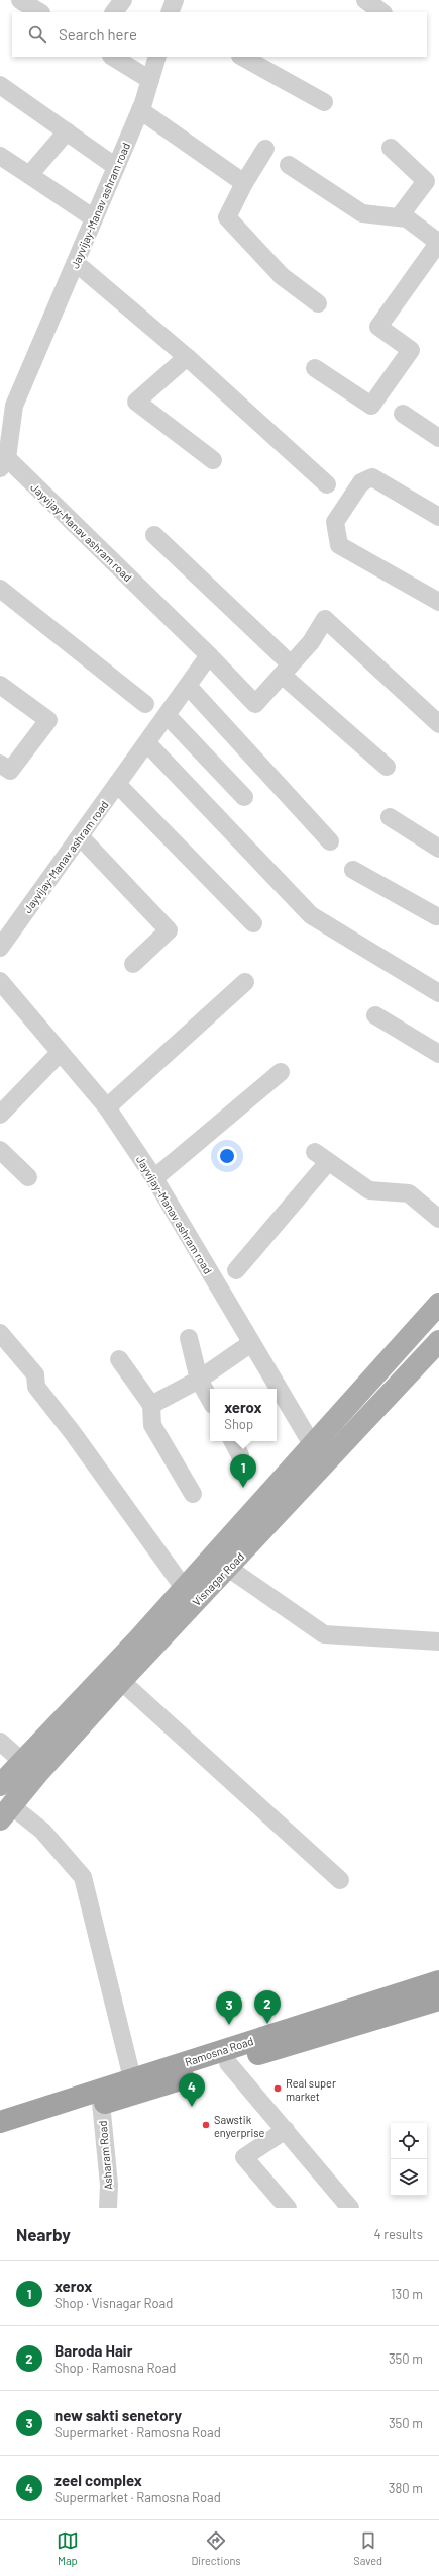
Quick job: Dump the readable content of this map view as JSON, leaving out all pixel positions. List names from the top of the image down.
{
  "streets": {
    "highway": ["Ramosna Road"],
    "main road": ["Visnagar Road"],
    "street": ["Jayvijay-Manav ashram road", "Asharam Road"]
  },
  "crossings": [
    ["Jayvijay-Manav ashram road", "Visnagar Road"],
    ["Ramosna Road", "Asharam Road"]
  ],
  "places": ["Real super market", "Sawstik enyerprise"],
  "page": {
    "search": "Search here",
    "popup": ["xerox", "Shop"],
    "pins": [
      "1",
      "2",
      "3",
      "4"
    ],
    "heading": ["Nearby", "4 results"],
    "list": [
      {
        "mark": "1",
        "name": "xerox",
        "note": "Shop · Visnagar Road",
        "value": "130 m"
      },
      {
        "mark": "2",
        "name": "Baroda Hair",
        "note": "Shop · Ramosna Road",
        "value": "350 m"
      },
      {
        "mark": "3",
        "name": "new sakti senetory",
        "note": "Supermarket · Ramosna Road",
        "value": "350 m"
      },
      {
        "mark": "4",
        "name": "zeel complex",
        "note": "Supermarket · Ramosna Road",
        "value": "380 m"
      }
    ],
    "nav": ["Map", "Directions", "Saved"]
  }
}
